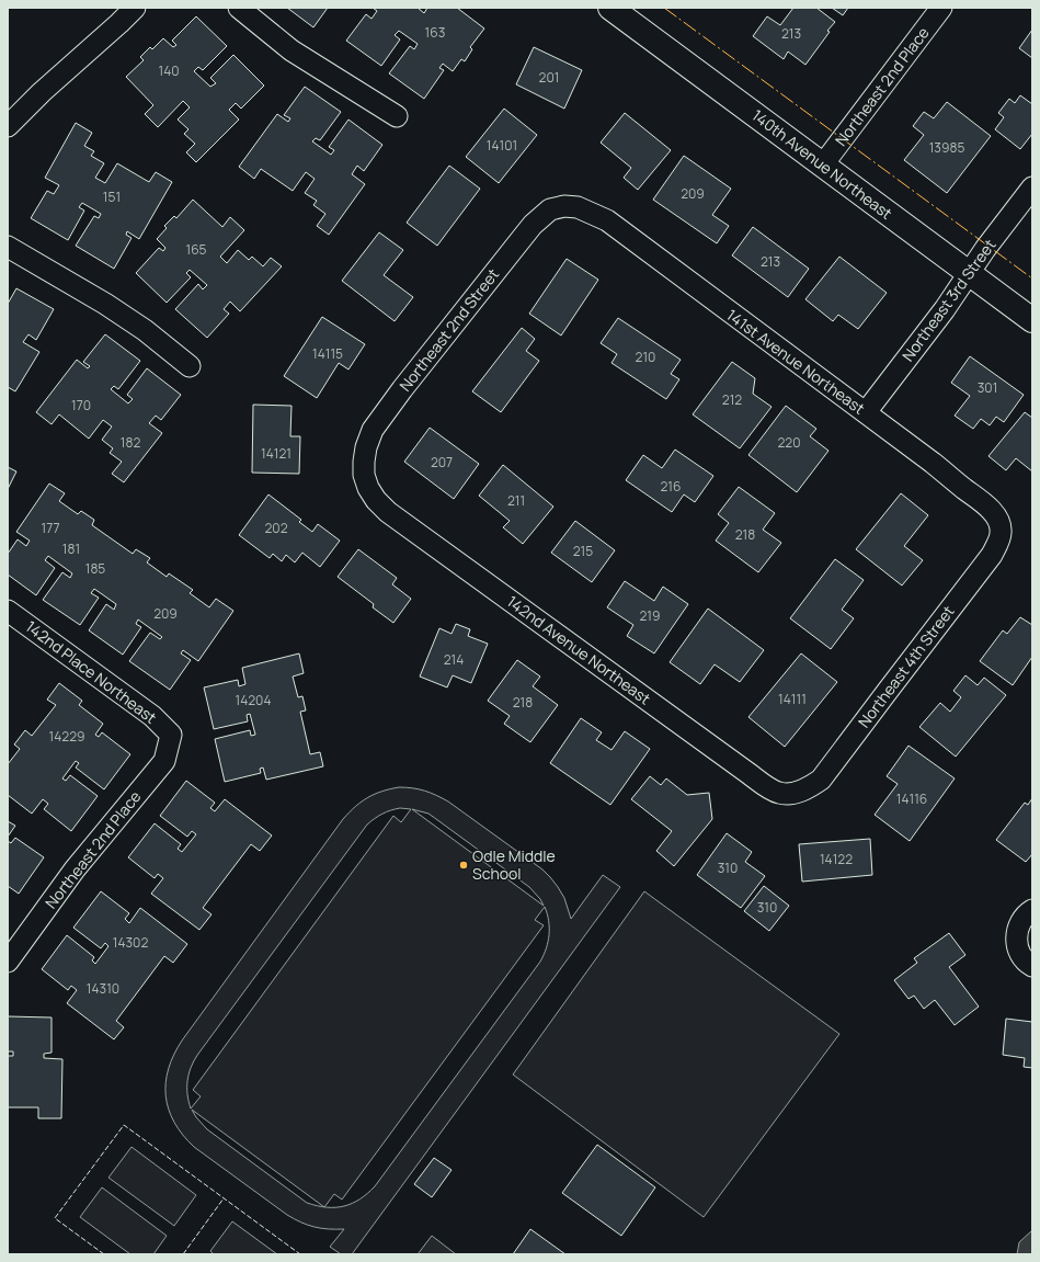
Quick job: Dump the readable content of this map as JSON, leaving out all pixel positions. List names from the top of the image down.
{
  "streets": {
    "street": [
      "Northeast 2nd Place",
      "140th Avenue Northeast",
      "Northeast 3rd Street",
      "Northeast 2nd Street",
      "141st Avenue Northeast",
      "142nd Avenue Northeast",
      "Northeast 4th Street",
      "142nd Place Northeast"
    ]
  },
  "crossings": [
    ["Northeast 2nd Place", "140th Avenue Northeast"],
    ["Northeast 2nd Place", "142nd Place Northeast"],
    ["140th Avenue Northeast", "Northeast 3rd Street"],
    ["Northeast 3rd Street", "141st Avenue Northeast"],
    ["Northeast 2nd Street", "141st Avenue Northeast"],
    ["Northeast 2nd Street", "142nd Avenue Northeast"],
    ["141st Avenue Northeast", "Northeast 4th Street"],
    ["142nd Avenue Northeast", "Northeast 4th Street"]
  ],
  "places": ["Odle Middle School"],
  "house_numbers": [
    "163",
    "213",
    "140",
    "201",
    "14101",
    "13985",
    "209",
    "151",
    "165",
    "213",
    "14115",
    "210",
    "301",
    "212",
    "170",
    "182",
    "220",
    "14121",
    "207",
    "216",
    "211",
    "177",
    "202",
    "218",
    "181",
    "215",
    "185",
    "209",
    "219",
    "214",
    "14111",
    "14204",
    "218",
    "14229",
    "14116",
    "14122",
    "310",
    "310",
    "14302",
    "14310"
  ]
}
